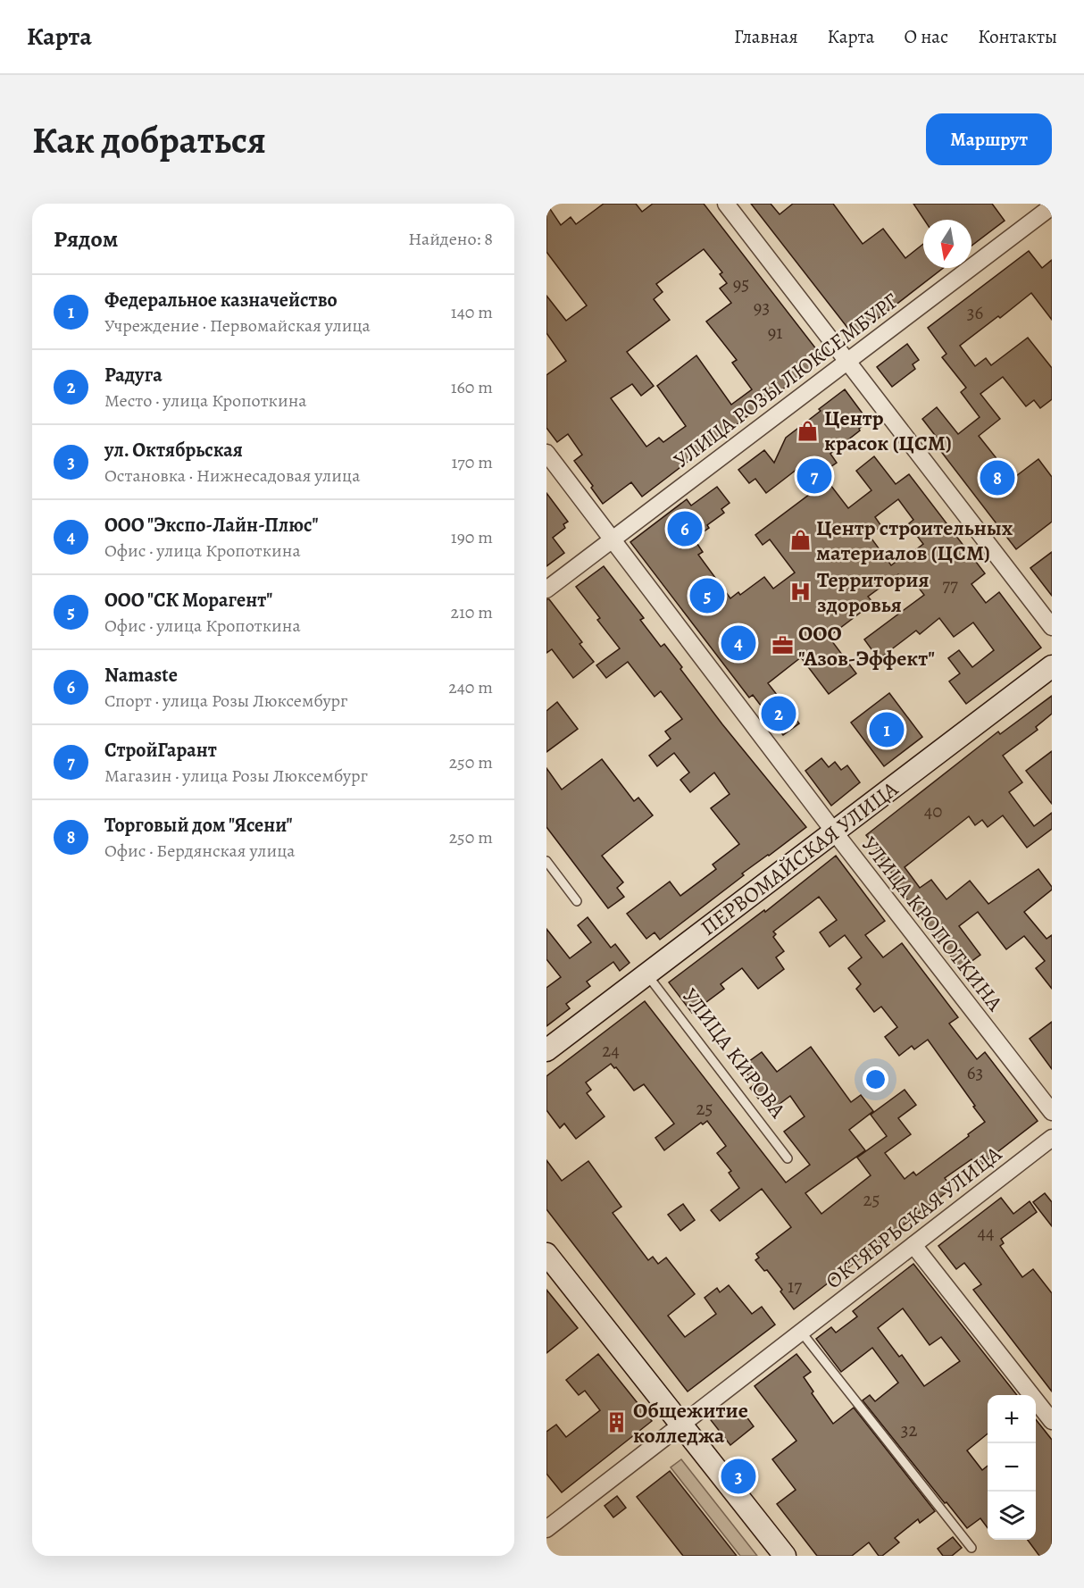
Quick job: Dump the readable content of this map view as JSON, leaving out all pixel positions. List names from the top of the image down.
{
  "streets": {
    "street": [
      "УЛИЦА РОЗЫ ЛЮКСЕМБУРГ",
      "ПЕРВОМАЙСКАЯ УЛИЦА",
      "УЛИЦА КРОПОТКИНА",
      "ОКТЯБРЬСКАЯ УЛИЦА"
    ],
    "lane": ["УЛИЦА КИРОВА"]
  },
  "crossings": [
    ["УЛИЦА РОЗЫ ЛЮКСЕМБУРГ", "УЛИЦА КРОПОТКИНА"],
    ["ПЕРВОМАЙСКАЯ УЛИЦА", "УЛИЦА КРОПОТКИНА"],
    ["ПЕРВОМАЙСКАЯ УЛИЦА", "УЛИЦА КИРОВА"]
  ],
  "places": {
    "shop": ["Центр красок (ЦСМ)", "Центр строительных материалов (ЦСМ)"],
    "hospital": ["Территория здоровья"],
    "office": ["ООО \"Азов-Эффект\""],
    "building": ["Общежитие колледжа"]
  },
  "house_numbers": [
    "95",
    "93",
    "36",
    "91",
    "77",
    "40",
    "24",
    "63",
    "25",
    "25",
    "44",
    "17",
    "32"
  ],
  "north": "bottom",
  "page": {
    "header": "Карта",
    "nav": [
      "Главная",
      "Карта",
      "О нас",
      "Контакты"
    ],
    "buttons": "Маршрут",
    "title": "Как добраться",
    "heading": ["Рядом", "Найдено: 8"],
    "list": [
      {
        "mark": "1",
        "name": "Федеральное казначейство",
        "note": "Учреждение · Первомайская улица",
        "value": "140 m"
      },
      {
        "mark": "2",
        "name": "Радуга",
        "note": "Место · улица Кропоткина",
        "value": "160 m"
      },
      {
        "mark": "3",
        "name": "ул. Октябрьская",
        "note": "Остановка · Нижнесадовая улица",
        "value": "170 m"
      },
      {
        "mark": "4",
        "name": "ООО \"Экспо-Лайн-Плюс\"",
        "note": "Офис · улица Кропоткина",
        "value": "190 m"
      },
      {
        "mark": "5",
        "name": "ООО \"СК Морагент\"",
        "note": "Офис · улица Кропоткина",
        "value": "210 m"
      },
      {
        "mark": "6",
        "name": "Namaste",
        "note": "Спорт · улица Розы Люксембург",
        "value": "240 m"
      },
      {
        "mark": "7",
        "name": "СтройГарант",
        "note": "Магазин · улица Розы Люксембург",
        "value": "250 m"
      },
      {
        "mark": "8",
        "name": "Торговый дом \"Ясени\"",
        "note": "Офис · Бердянская улица",
        "value": "250 m"
      }
    ],
    "pins": [
      "7",
      "8",
      "6",
      "5",
      "4",
      "2",
      "1",
      "3"
    ],
    "map_buttons": ["+", "−"]
  }
}
